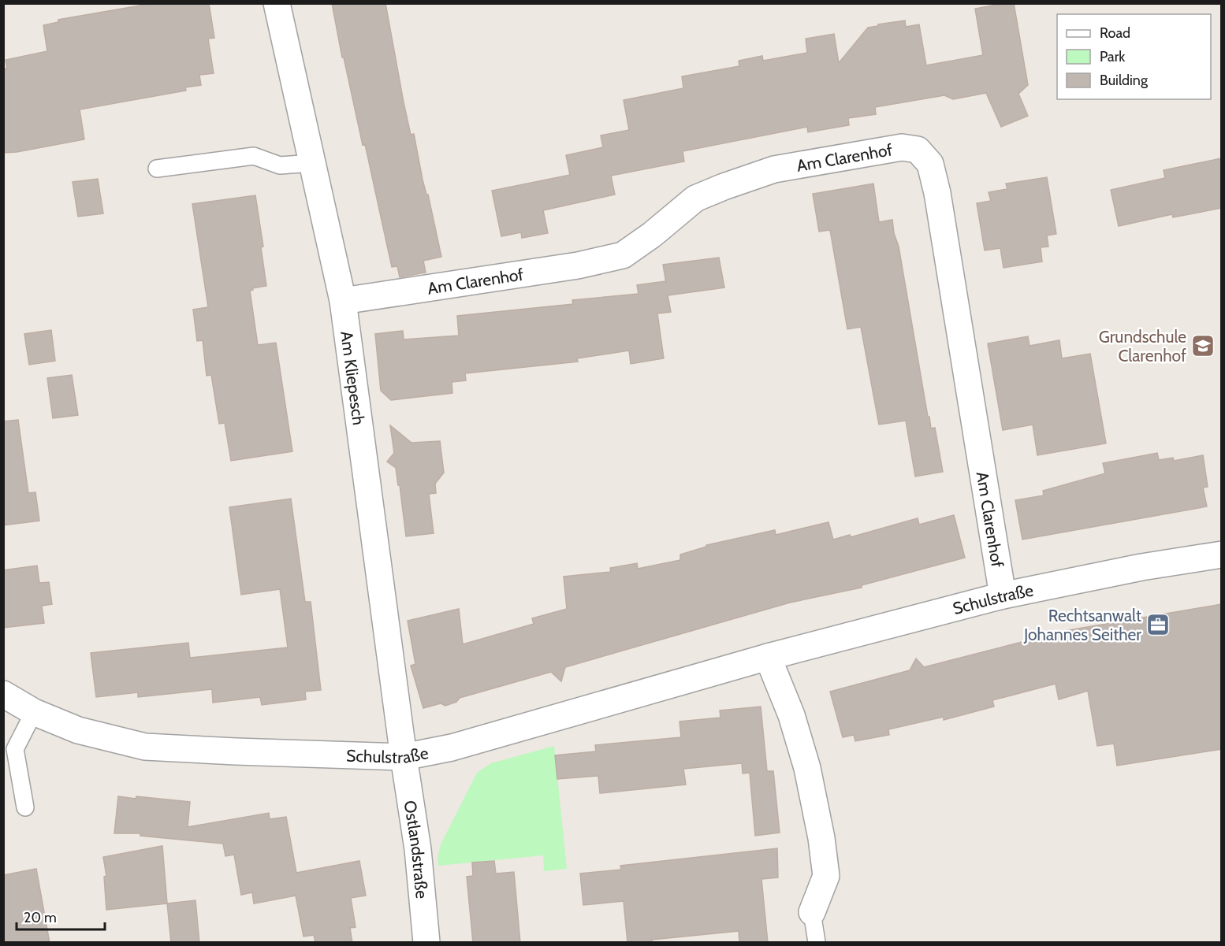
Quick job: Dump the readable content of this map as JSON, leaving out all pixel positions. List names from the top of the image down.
{
  "streets": {
    "street": [
      "Am Clarenhof",
      "Am Kliepesch",
      "Schulstraße",
      "Ostlandstraße"
    ]
  },
  "crossings": [
    ["Am Clarenhof", "Am Kliepesch"],
    ["Am Clarenhof", "Schulstraße"],
    ["Am Kliepesch", "Schulstraße"],
    ["Am Kliepesch", "Ostlandstraße"],
    ["Schulstraße", "Ostlandstraße"]
  ],
  "places": {
    "school or university": ["Grundschule Clarenhof"],
    "office": ["Rechtsanwalt Johannes Seither"]
  },
  "legend": ["Road", "Park", "Building"],
  "scale_bar": "20 m"
}
